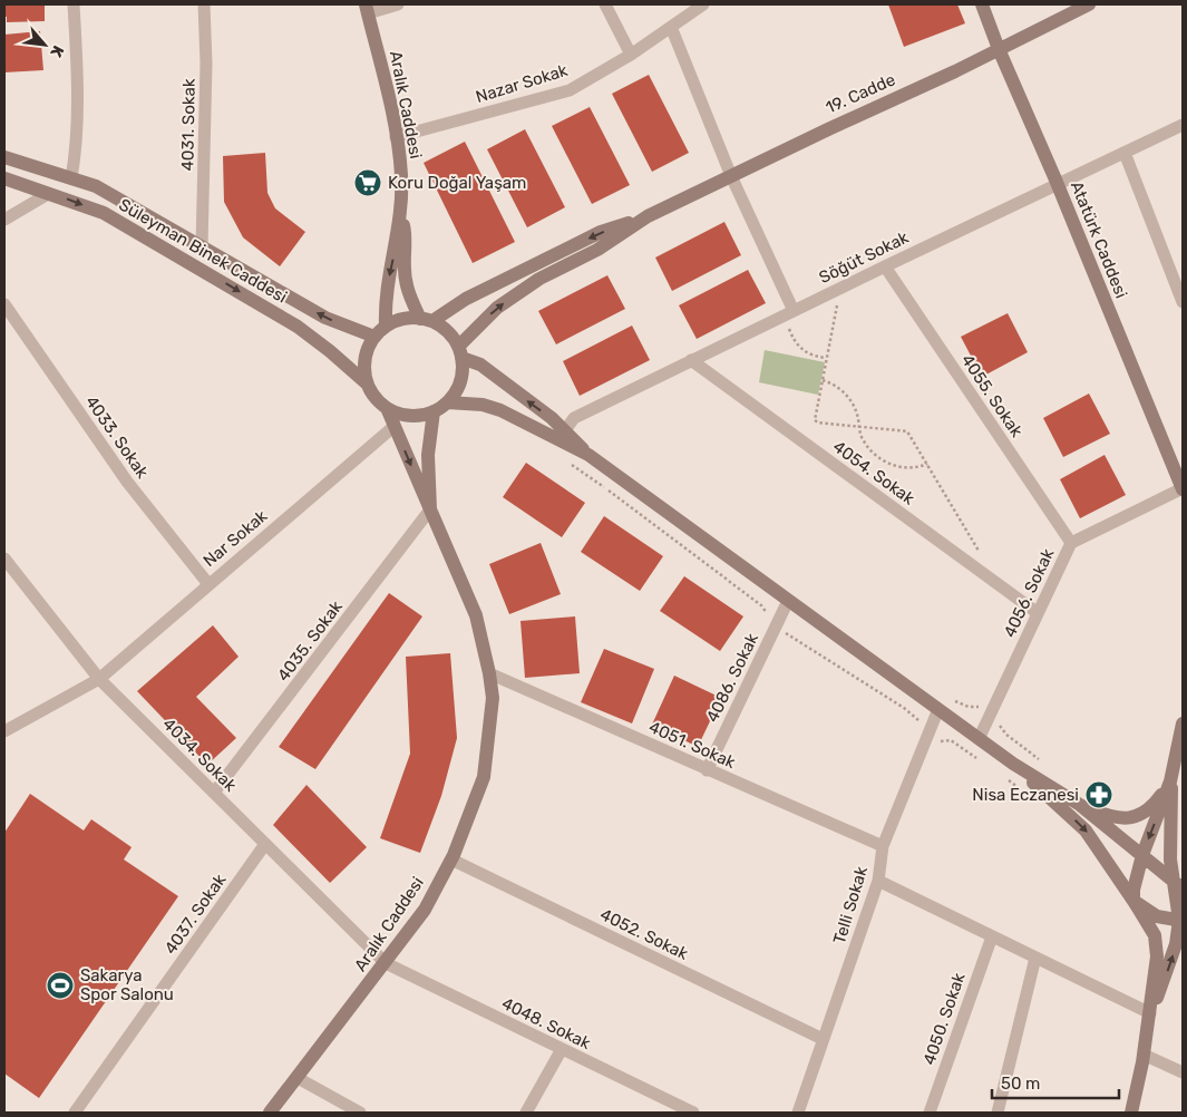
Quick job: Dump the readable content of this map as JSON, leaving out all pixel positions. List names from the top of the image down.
{
  "streets": {
    "street": [
      "Nazar Sokak",
      "19. Cadde",
      "Aralık Caddesi",
      "4031. Sokak",
      "Atatürk Caddesi",
      "Süleyman Binek Caddesi",
      "Söğüt Sokak",
      "4055. Sokak",
      "4033. Sokak",
      "4054. Sokak",
      "Nar Sokak",
      "4056. Sokak",
      "4035. Sokak",
      "4086. Sokak",
      "4051. Sokak",
      "4034. Sokak",
      "Telli Sokak",
      "4037. Sokak",
      "4052. Sokak",
      "4050. Sokak",
      "4048. Sokak"
    ]
  },
  "crossings": [
    ["Nazar Sokak", "Aralık Caddesi"],
    ["19. Cadde", "Atatürk Caddesi"],
    ["Aralık Caddesi", "Süleyman Binek Caddesi"],
    ["Aralık Caddesi", "Nar Sokak"],
    ["Aralık Caddesi", "4035. Sokak"],
    ["Aralık Caddesi", "4051. Sokak"],
    ["Aralık Caddesi", "4034. Sokak"],
    ["Aralık Caddesi", "4052. Sokak"],
    ["Aralık Caddesi", "4048. Sokak"],
    ["4031. Sokak", "Süleyman Binek Caddesi"],
    ["Atatürk Caddesi", "Söğüt Sokak"],
    ["Atatürk Caddesi", "4056. Sokak"],
    ["Söğüt Sokak", "4055. Sokak"],
    ["Söğüt Sokak", "4054. Sokak"],
    ["4055. Sokak", "4056. Sokak"],
    ["4033. Sokak", "Nar Sokak"],
    ["4054. Sokak", "4056. Sokak"],
    ["Nar Sokak", "4034. Sokak"],
    ["4035. Sokak", "4034. Sokak"],
    ["4086. Sokak", "4051. Sokak"],
    ["4051. Sokak", "Telli Sokak"],
    ["4034. Sokak", "4037. Sokak"],
    ["4034. Sokak", "4048. Sokak"],
    ["Telli Sokak", "4052. Sokak"]
  ],
  "places": {
    "supermarket": ["Koru Doğal Yaşam"],
    "pharmacy": ["Nisa Eczanesi"],
    "sports": ["Sakarya Spor Salonu"]
  },
  "scale_bar": "50 m",
  "north": "bottom right"
}
